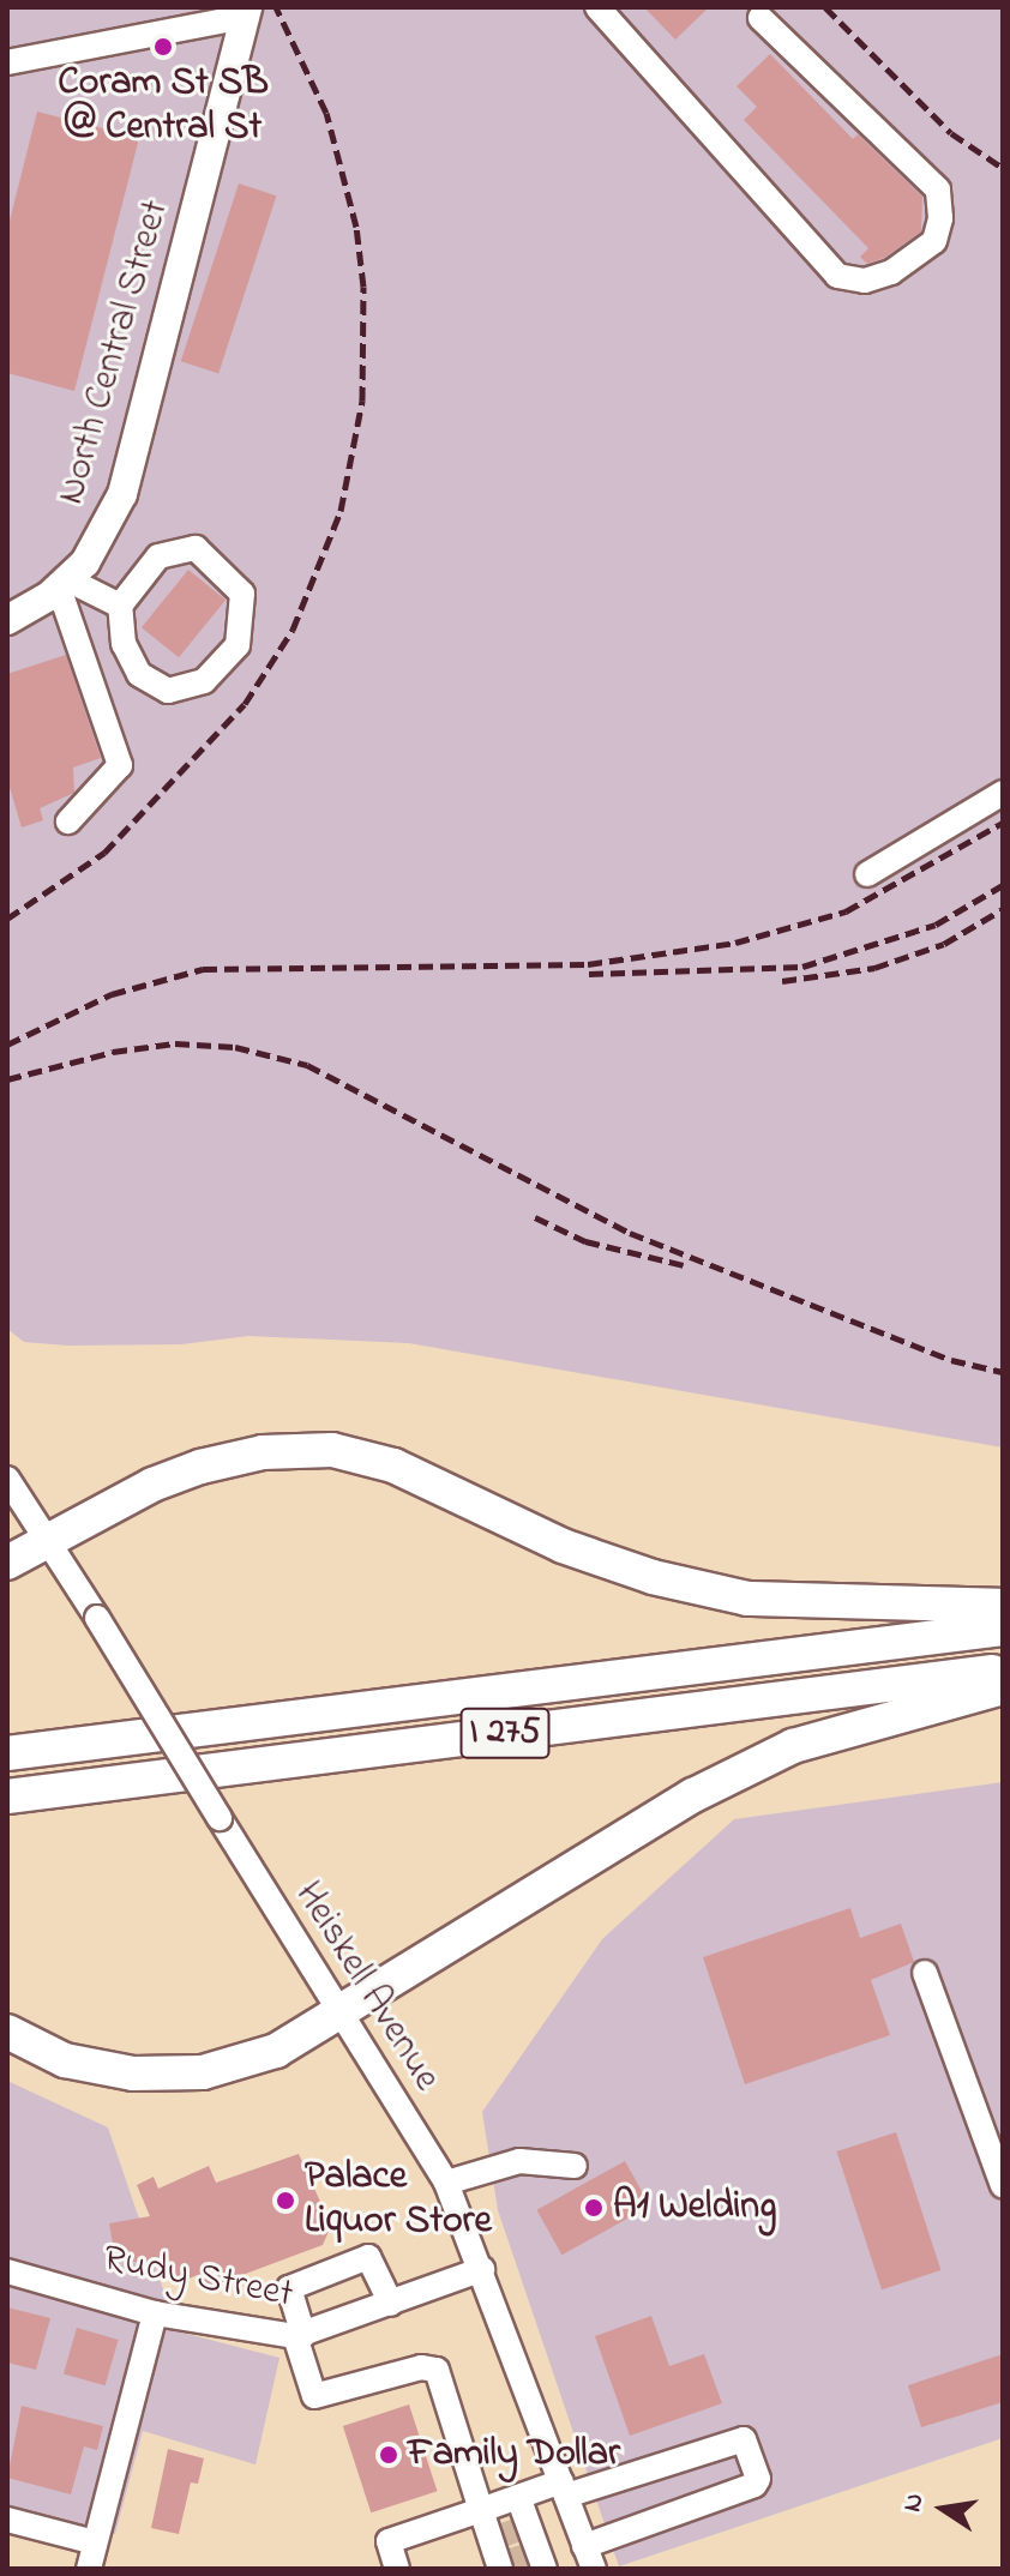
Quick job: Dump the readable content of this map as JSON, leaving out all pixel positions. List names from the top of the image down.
{
  "streets": {
    "highway": ["I 275"],
    "main road": ["North Central Street"],
    "street": ["Heiskell Avenue", "Rudy Street"]
  },
  "crossings": [
    ["Heiskell Avenue", "Rudy Street"]
  ],
  "places": [
    "Coram St SB @ Central St",
    "Palace Liquor Store",
    "A1 Welding",
    "Family Dollar"
  ],
  "north": "left"
}
